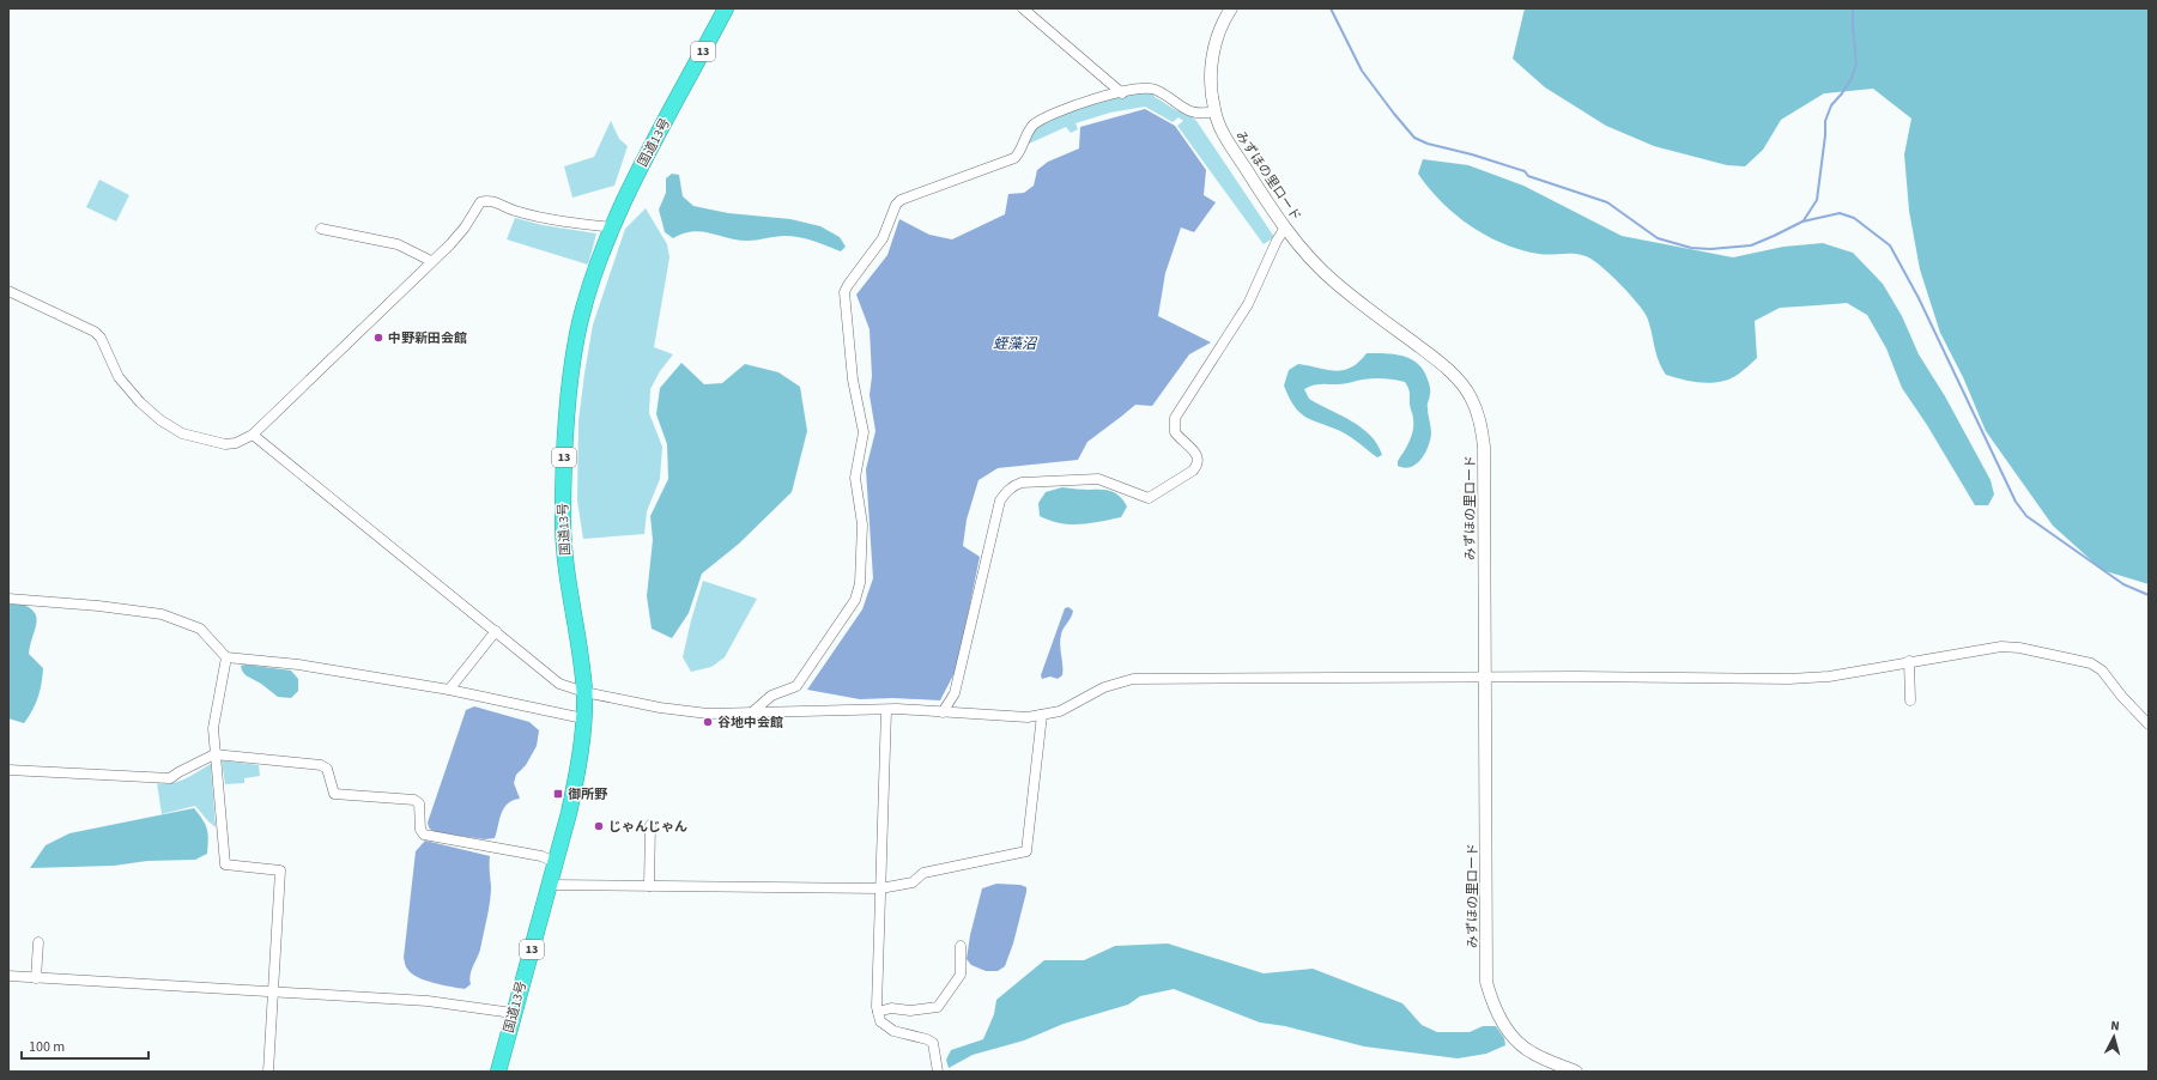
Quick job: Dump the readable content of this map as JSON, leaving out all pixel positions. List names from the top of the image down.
{
  "streets": {
    "highway": ["13", "国道13号"],
    "street": ["みずほの里ロード"]
  },
  "water": ["蛭藻沼"],
  "places": {
    "other": ["中野新田会館", "谷地中会館", "じゃんじゃん"],
    "transit": ["御所野"]
  },
  "scale_bar": "100 m",
  "north": "top"
}
